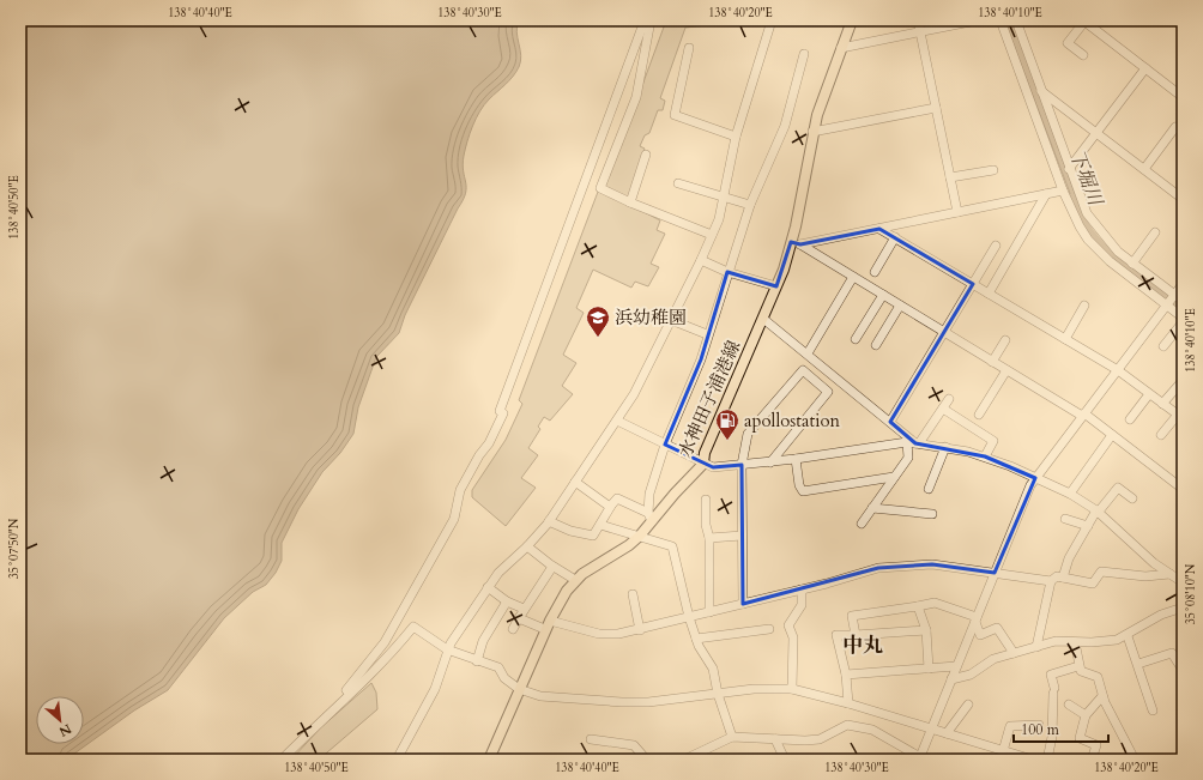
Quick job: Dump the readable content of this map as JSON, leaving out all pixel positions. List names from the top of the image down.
{
  "streets": {
    "main road": ["水神田子浦港線"]
  },
  "districts": ["中丸"],
  "water": ["下堀川"],
  "places": {
    "school or university": ["浜幼稚園"],
    "fuel station": ["apollostation"]
  },
  "scale_bar": "100 m",
  "north": "bottom right",
  "coordinates": [
    "138°40'40\"E",
    "138°40'30\"E",
    "138°40'20\"E",
    "138°40'10\"E",
    "138°40'50\"E",
    "35°07'50\"N",
    "35°08'10\"N"
  ]
}
